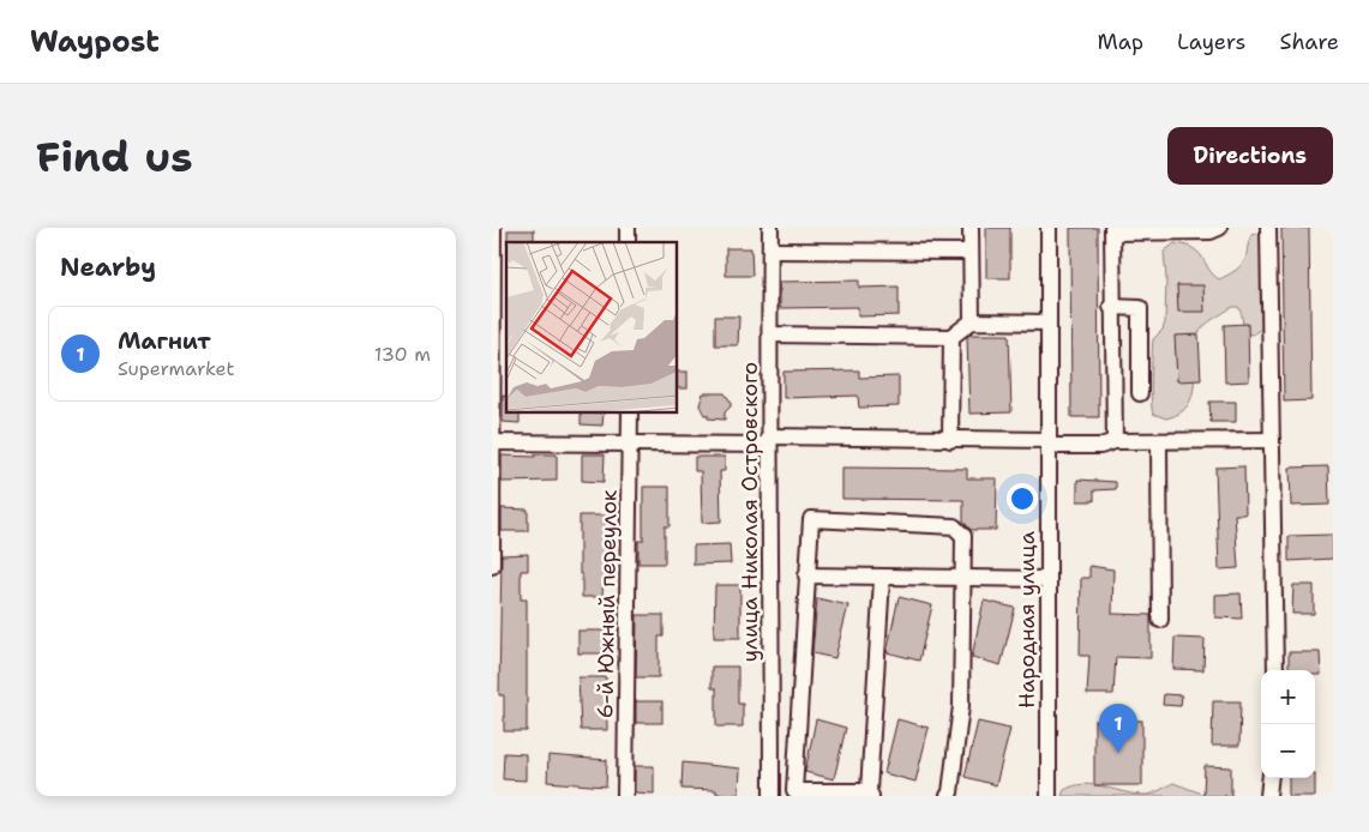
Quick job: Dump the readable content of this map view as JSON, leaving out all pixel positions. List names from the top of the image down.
{
  "streets": {
    "street": ["улица Николая Островского", "6-й Южный переулок", "Народная улица"]
  },
  "page": {
    "header": "Waypost",
    "nav": ["Map", "Layers", "Share"],
    "buttons": "Directions",
    "title": "Find us",
    "heading": "Nearby",
    "list": [
      {
        "mark": "1",
        "name": "Магнит",
        "note": "Supermarket",
        "value": "130 m"
      }
    ],
    "map_buttons": ["+", "−"],
    "pins": "1"
  }
}
